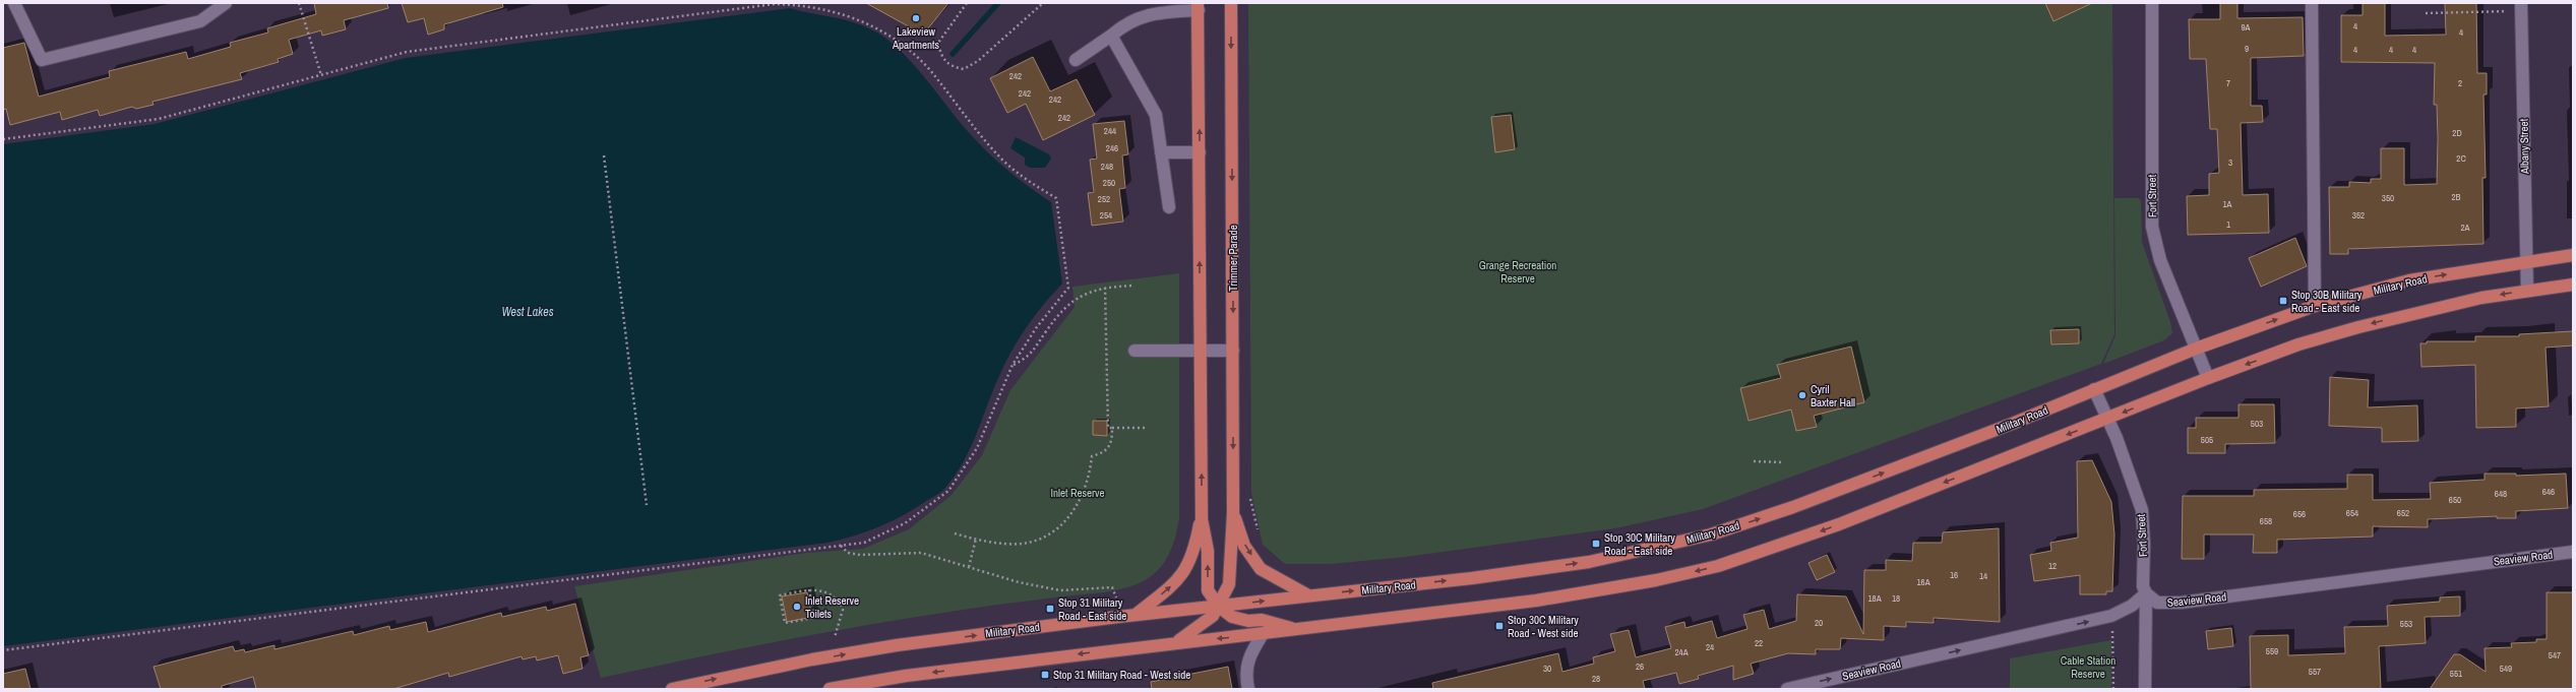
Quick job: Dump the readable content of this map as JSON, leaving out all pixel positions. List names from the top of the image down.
{
  "streets": {
    "main road": ["Trimmer Parade", "Military Road"],
    "street": ["Albany Street", "Fort Street", "Seaview Road"]
  },
  "crossings": [
    ["Albany Street", "Military Road"],
    ["Fort Street", "Military Road"],
    ["Fort Street", "Seaview Road"],
    ["Trimmer Parade", "Military Road"]
  ],
  "one_way": ["Seaview Road"],
  "water": ["West Lakes"],
  "parks": ["Grange Recreation Reserve", "Inlet Reserve", "Cable Station Reserve"],
  "places": {
    "other": ["Lakeview Apartments", "Cyril Baxter Hall", "Inlet Reserve Toilets"],
    "transit": [
      "Stop 30B Military Road - East side",
      "Stop 30C Military Road - East side",
      "Stop 31 Military Road - East side",
      "Stop 30C Military Road - West side",
      "Stop 31 Military Road - West side"
    ]
  },
  "house_numbers": [
    "4",
    "9A",
    "4",
    "9",
    "4",
    "4",
    "4",
    "242",
    "7",
    "2",
    "242",
    "242",
    "242",
    "244",
    "2D",
    "246",
    "2C",
    "3",
    "248",
    "250",
    "2B",
    "350",
    "252",
    "1A",
    "254",
    "352",
    "1",
    "2A",
    "503",
    "505",
    "646",
    "648",
    "650",
    "654",
    "652",
    "656",
    "658",
    "12",
    "16",
    "14",
    "16A",
    "18A",
    "18",
    "20",
    "553",
    "22",
    "24",
    "559",
    "24A",
    "547",
    "26",
    "30",
    "549",
    "557",
    "551",
    "28"
  ]
}
